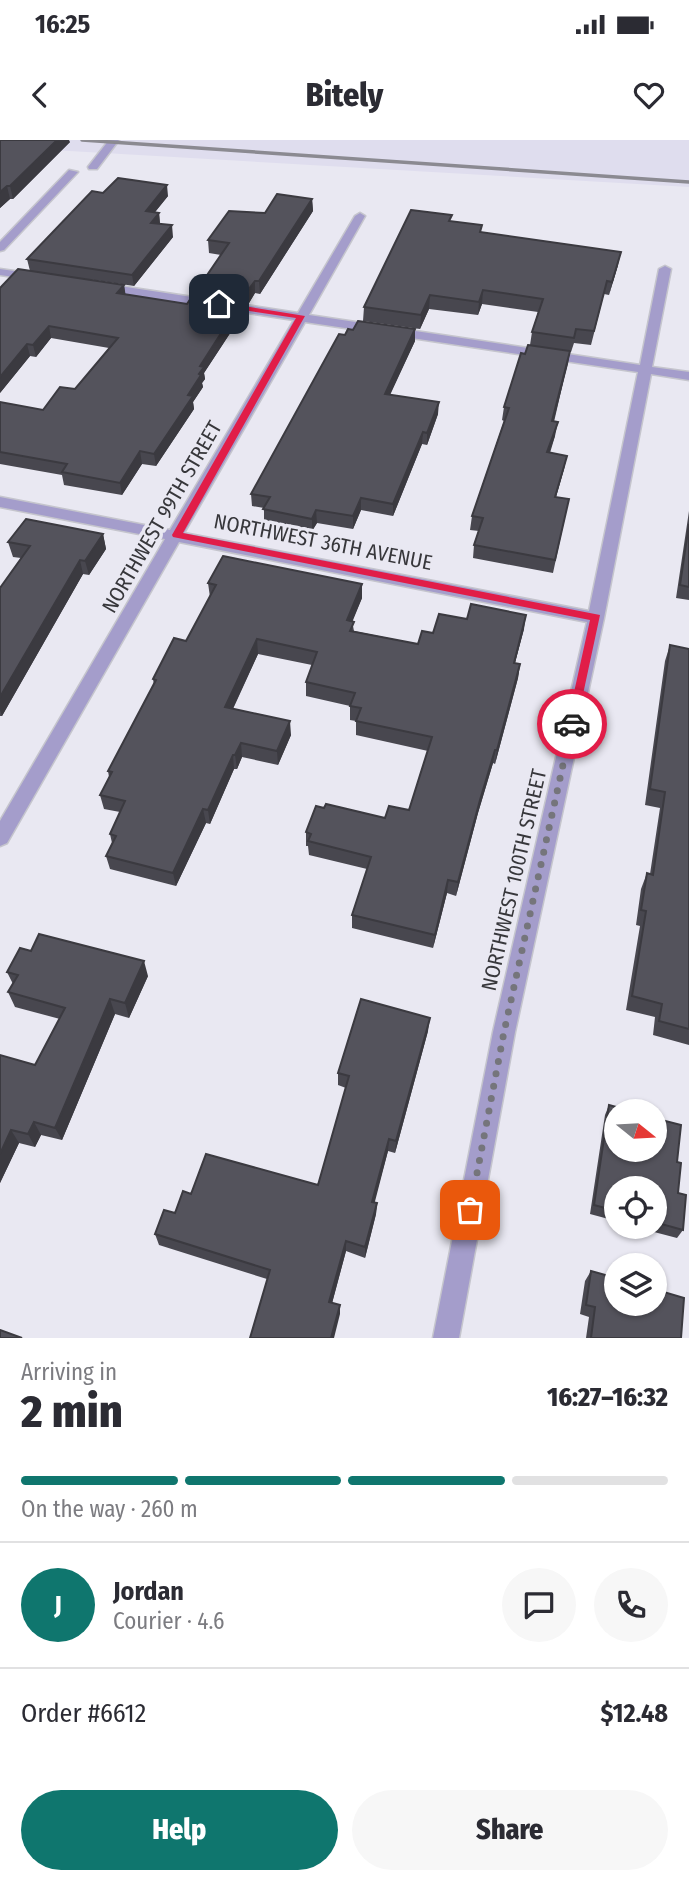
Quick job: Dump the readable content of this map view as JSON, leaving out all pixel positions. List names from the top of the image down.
{
  "streets": {
    "street": ["NORTHWEST 99TH STREET", "NORTHWEST 36TH AVENUE", "NORTHWEST 100TH STREET"]
  },
  "crossings": [
    ["NORTHWEST 99TH STREET", "NORTHWEST 36TH AVENUE"],
    ["NORTHWEST 36TH AVENUE", "NORTHWEST 100TH STREET"]
  ],
  "north": "right",
  "page": {
    "status": "16:25",
    "header": "Bitely",
    "heading": ["2 min", "Arriving in", "16:27–16:32"],
    "panel": [
      "Jordan",
      "Courier · 4.6",
      "Order #6612",
      "$12.48"
    ],
    "bar": "On the way · 260 m",
    "round": "J",
    "buttons": ["Help", "Share"]
  }
}
